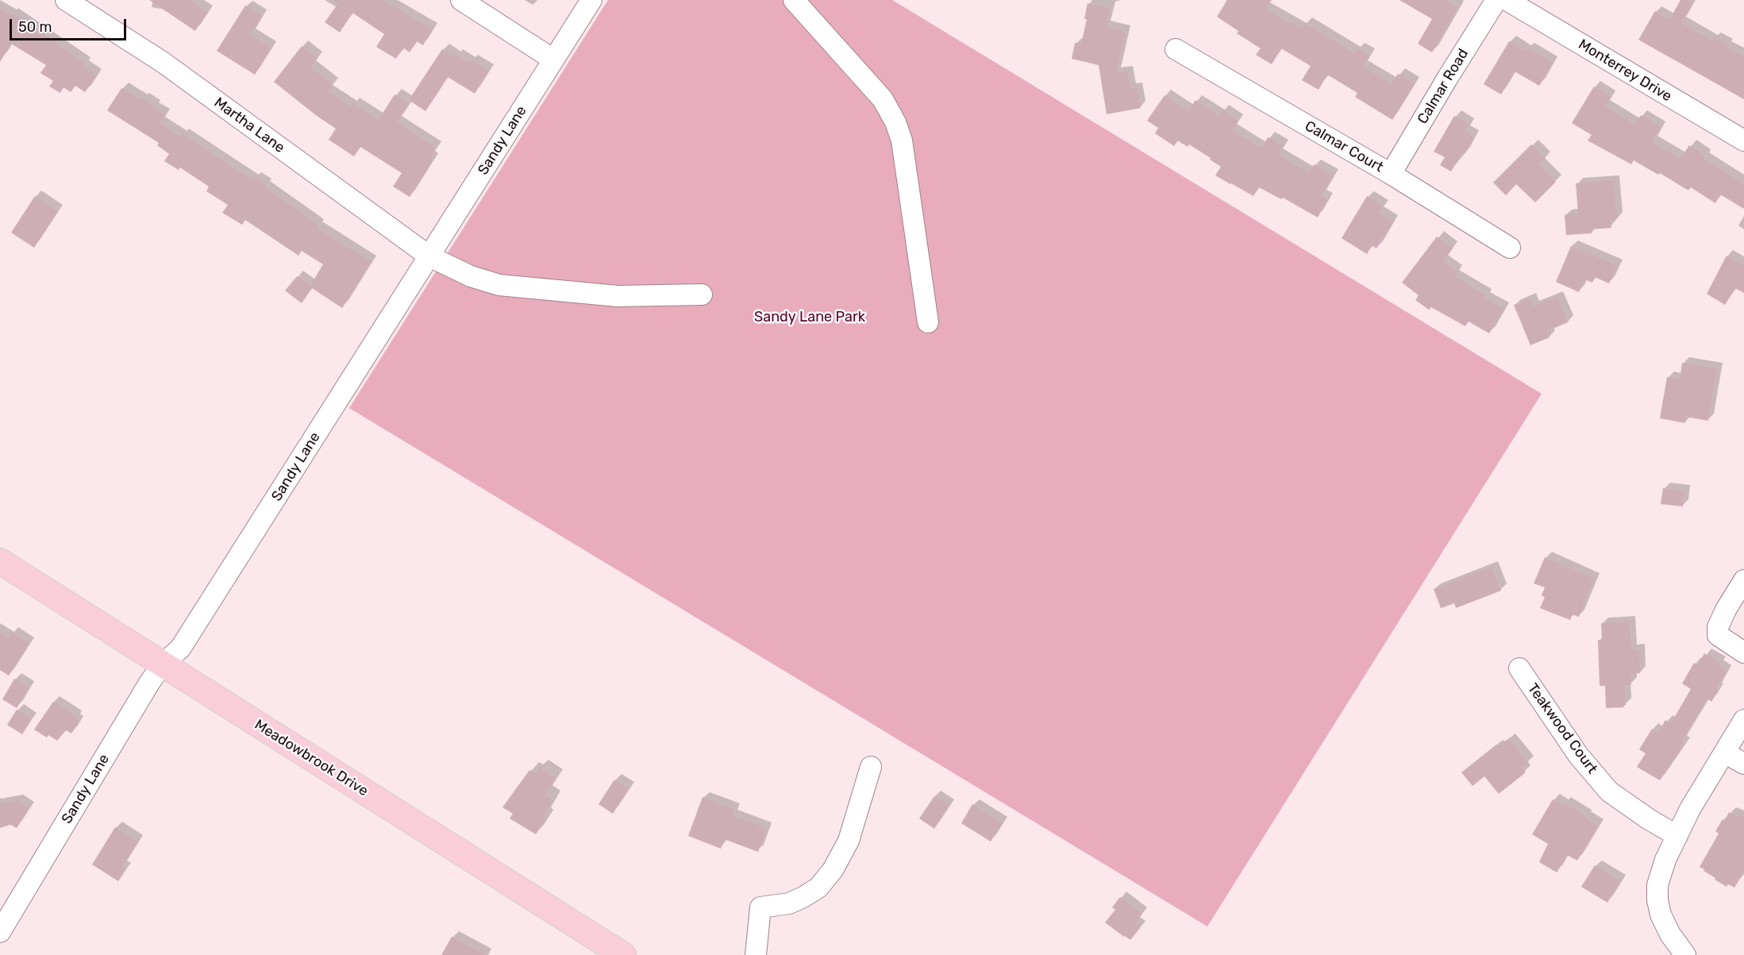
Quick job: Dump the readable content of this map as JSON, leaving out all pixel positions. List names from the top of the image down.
{
  "streets": {
    "main road": ["Meadowbrook Drive"],
    "street": [
      "Monterrey Drive",
      "Calmar Road",
      "Martha Lane",
      "Sandy Lane",
      "Calmar Court",
      "Teakwood Court"
    ]
  },
  "crossings": [
    ["Calmar Road", "Calmar Court"],
    ["Martha Lane", "Sandy Lane"],
    ["Sandy Lane", "Meadowbrook Drive"]
  ],
  "parks": ["Sandy Lane Park"],
  "scale_bar": "50 m"
}
